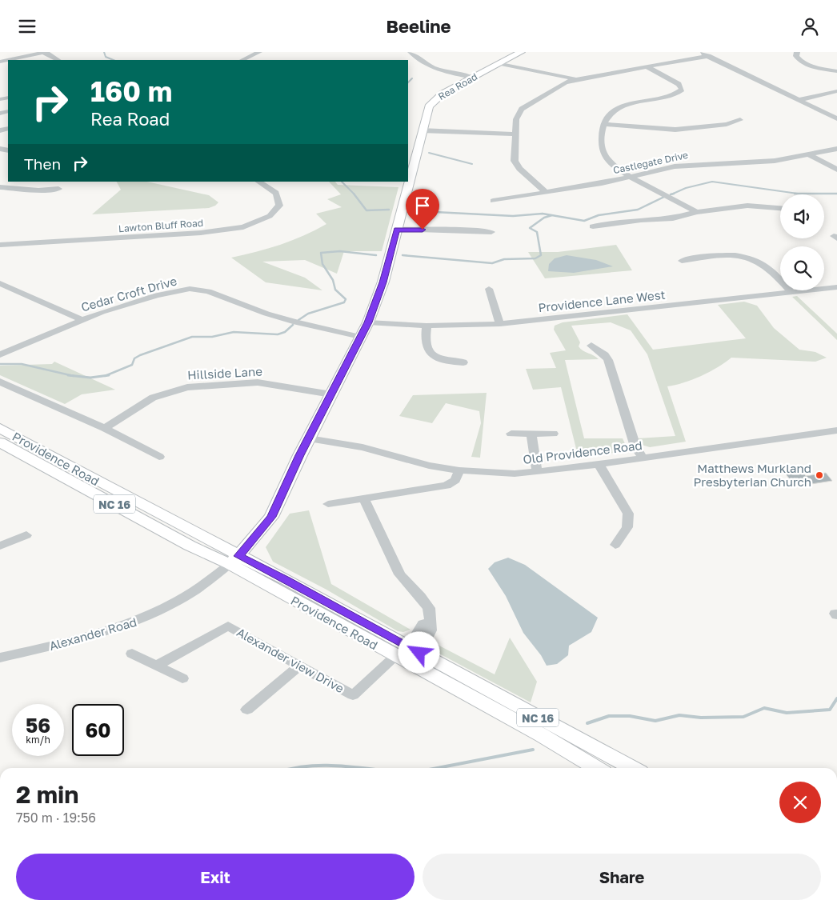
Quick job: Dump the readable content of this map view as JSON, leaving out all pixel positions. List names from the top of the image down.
{
  "streets": {
    "main road": ["Rea Road", "Providence Road", "NC 16"],
    "street": [
      "Castlegate Drive",
      "Lawton Bluff Road",
      "Cedar Croft Drive",
      "Providence Lane West",
      "Hillside Lane",
      "Old Providence Road",
      "Alexander Road",
      "Alexander view Drive"
    ]
  },
  "crossings": [
    ["Rea Road", "Cedar Croft Drive"],
    ["Rea Road", "Providence Lane West"],
    ["Rea Road", "Hillside Lane"],
    ["Rea Road", "Old Providence Road"],
    ["Rea Road", "Providence Road"],
    ["Rea Road", "Alexander Road"],
    ["Providence Road", "Alexander Road"],
    ["Providence Road", "Alexander view Drive"]
  ],
  "places": ["Matthews Murkland Presbyterian Church"],
  "page": {
    "header": "Beeline",
    "turn": ["160 m", "Rea Road"],
    "then": "Then",
    "speed": "56 km/h",
    "limit": "60",
    "heading": ["2 min", "750 m · 19:56"],
    "buttons": ["Exit", "Share"]
  }
}
